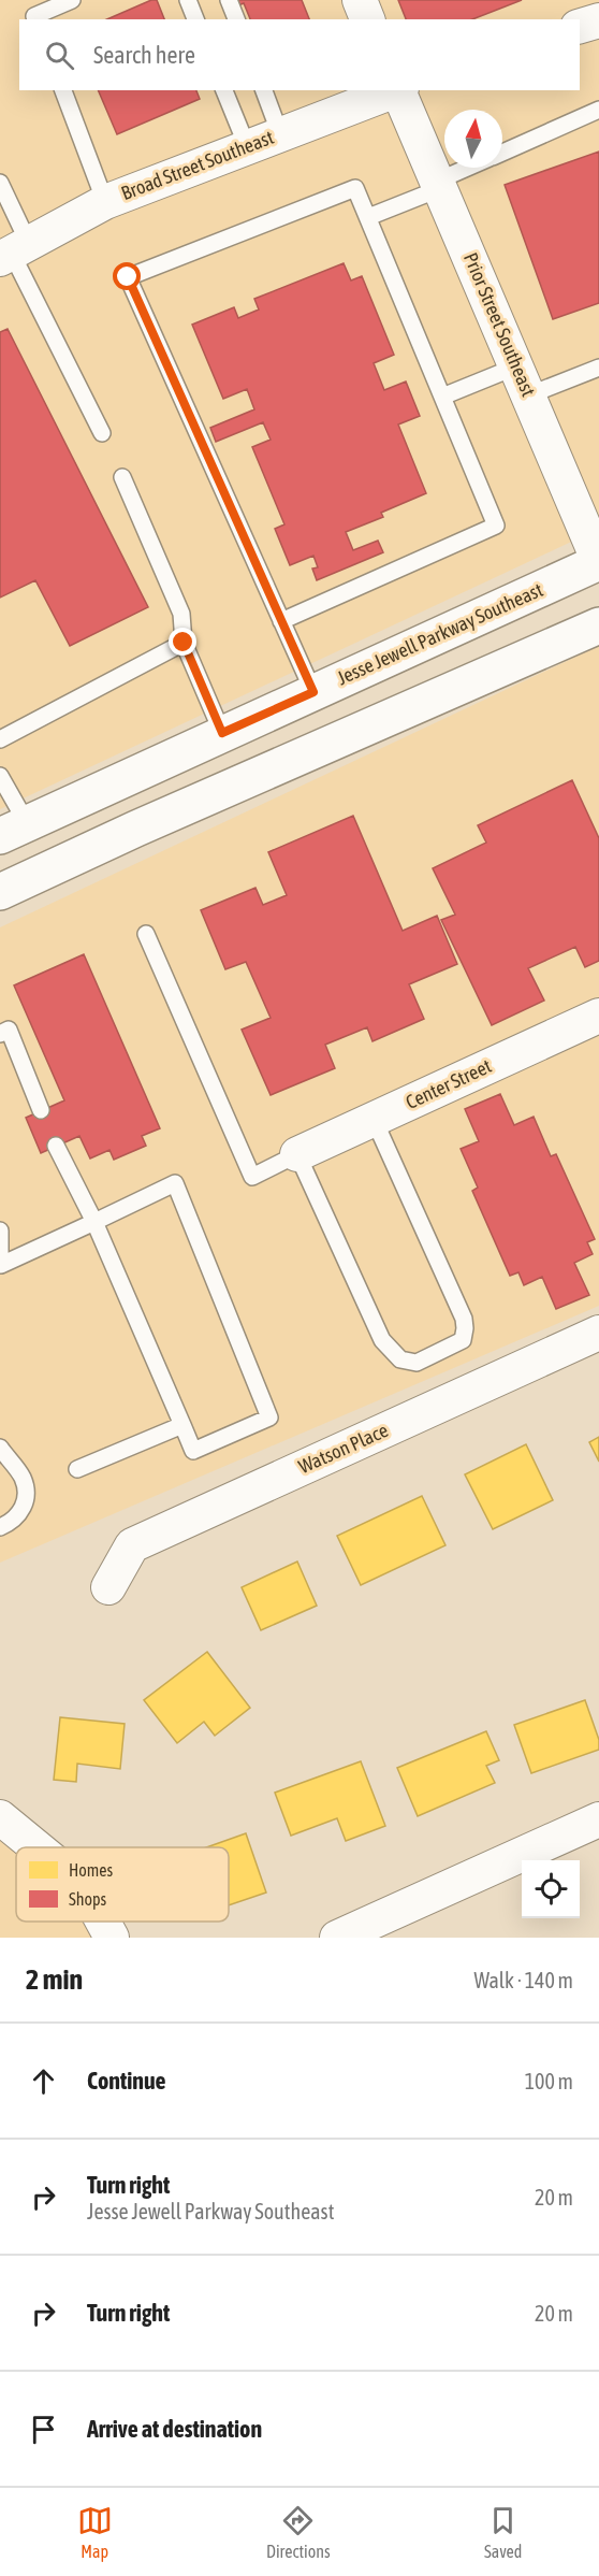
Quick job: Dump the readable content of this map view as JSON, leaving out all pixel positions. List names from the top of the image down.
{
  "streets": {
    "main road": ["Jesse Jewell Parkway Southeast"],
    "street": [
      "Broad Street Southeast",
      "Prior Street Southeast",
      "Center Street",
      "Watson Place"
    ]
  },
  "crossings": [
    ["Prior Street Southeast", "Jesse Jewell Parkway Southeast"]
  ],
  "legend": ["Homes", "Shops"],
  "north": "top",
  "page": {
    "search": "Search here",
    "heading": ["2 min", "Walk · 140 m"],
    "list": [
      ["Continue", "100 m"],
      ["Turn right", "Jesse Jewell Parkway Southeast", "20 m"],
      ["Turn right", "20 m"],
      "Arrive at destination"
    ],
    "nav": ["Map", "Directions", "Saved"]
  }
}
